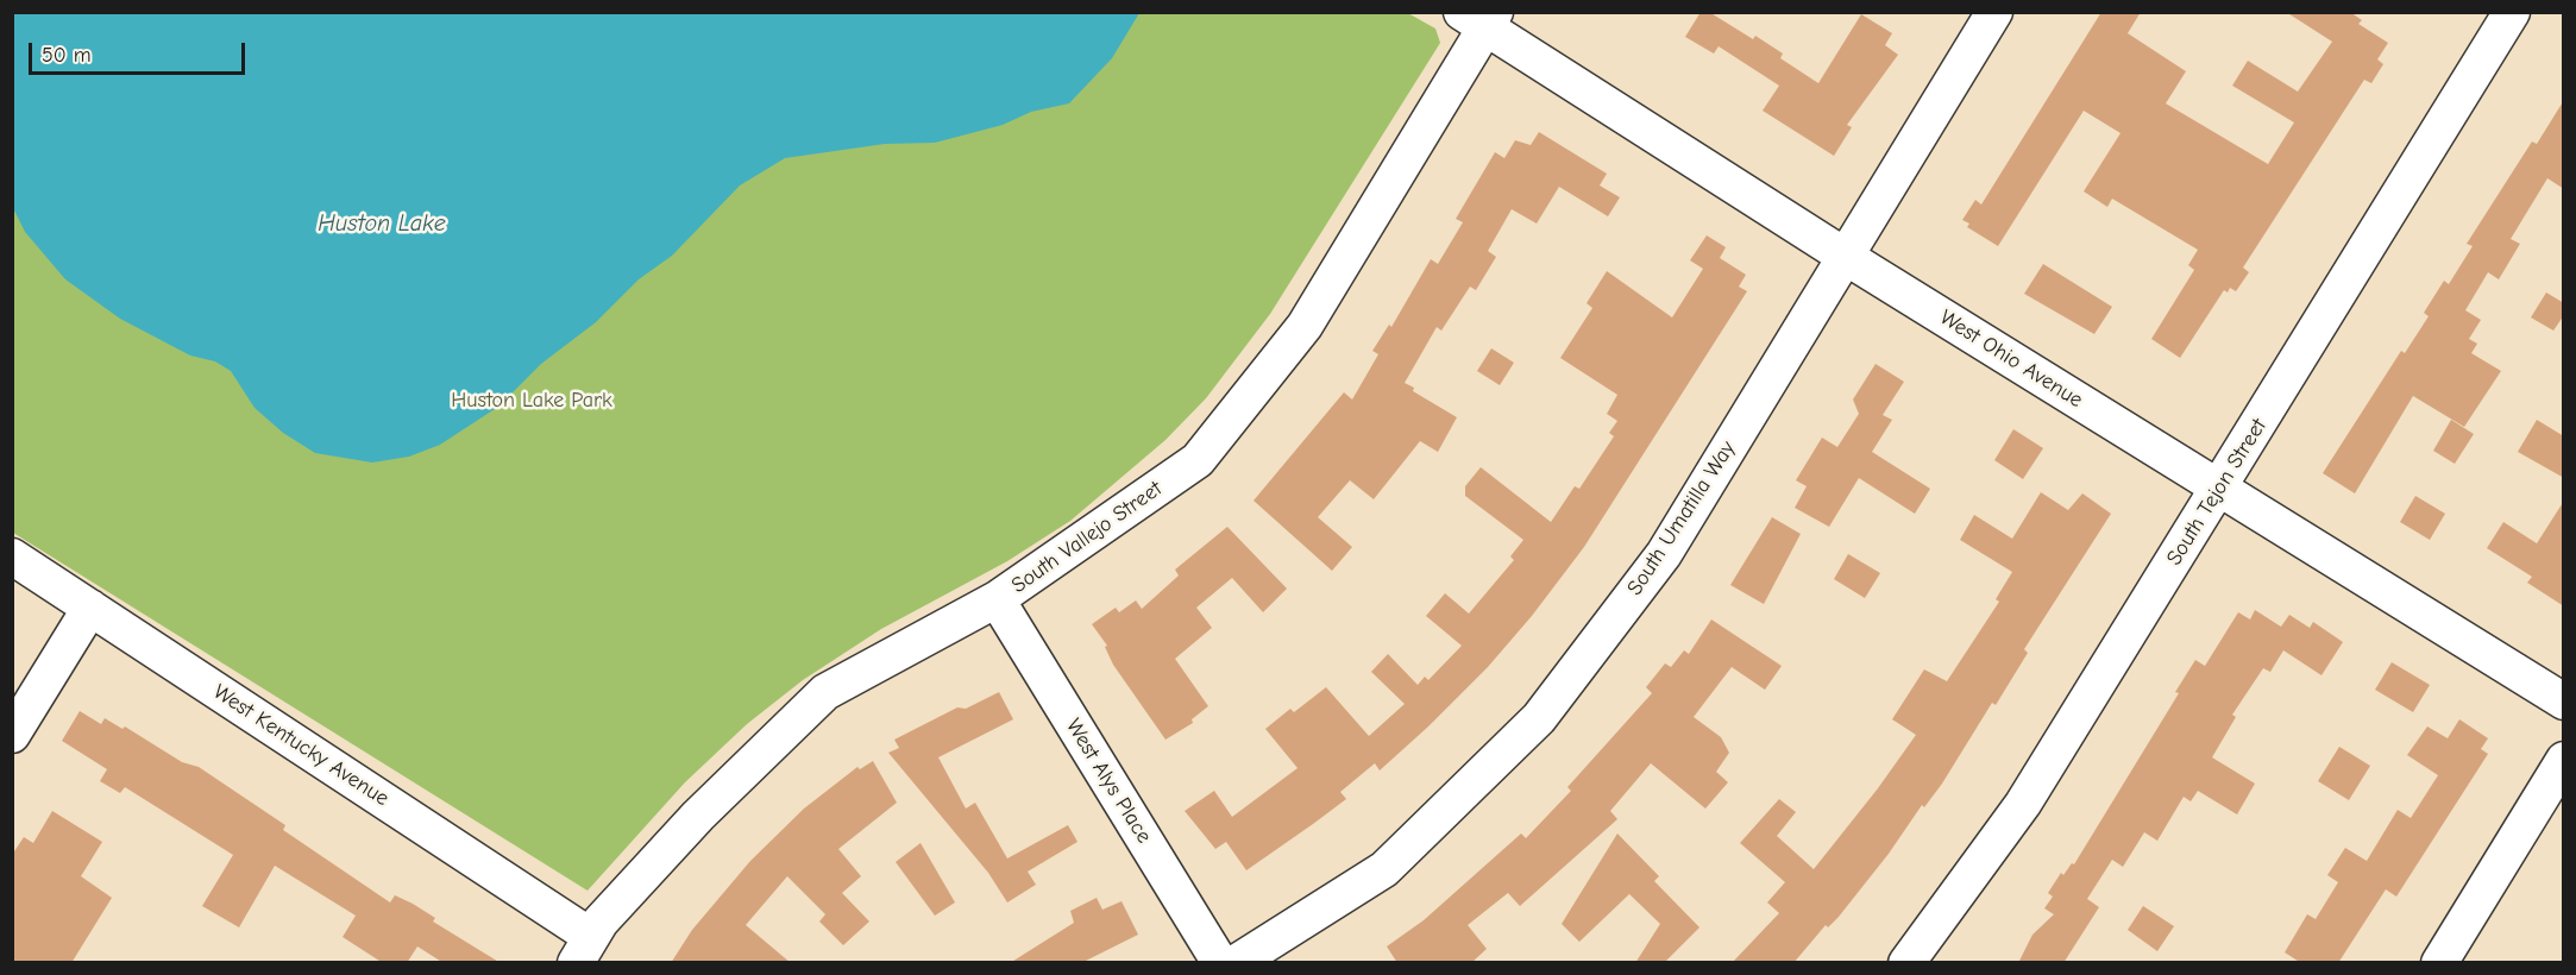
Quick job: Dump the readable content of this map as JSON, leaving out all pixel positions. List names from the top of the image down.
{
  "streets": {
    "street": [
      "West Ohio Avenue",
      "South Tejon Street",
      "South Umatilla Way",
      "South Vallejo Street",
      "West Kentucky Avenue",
      "West Alys Place"
    ]
  },
  "crossings": [
    ["West Ohio Avenue", "South Tejon Street"],
    ["West Ohio Avenue", "South Umatilla Way"],
    ["West Ohio Avenue", "South Vallejo Street"],
    ["South Vallejo Street", "West Kentucky Avenue"],
    ["South Vallejo Street", "West Alys Place"]
  ],
  "water": ["Huston Lake"],
  "parks": ["Huston Lake Park"],
  "scale_bar": "50 m"
}
